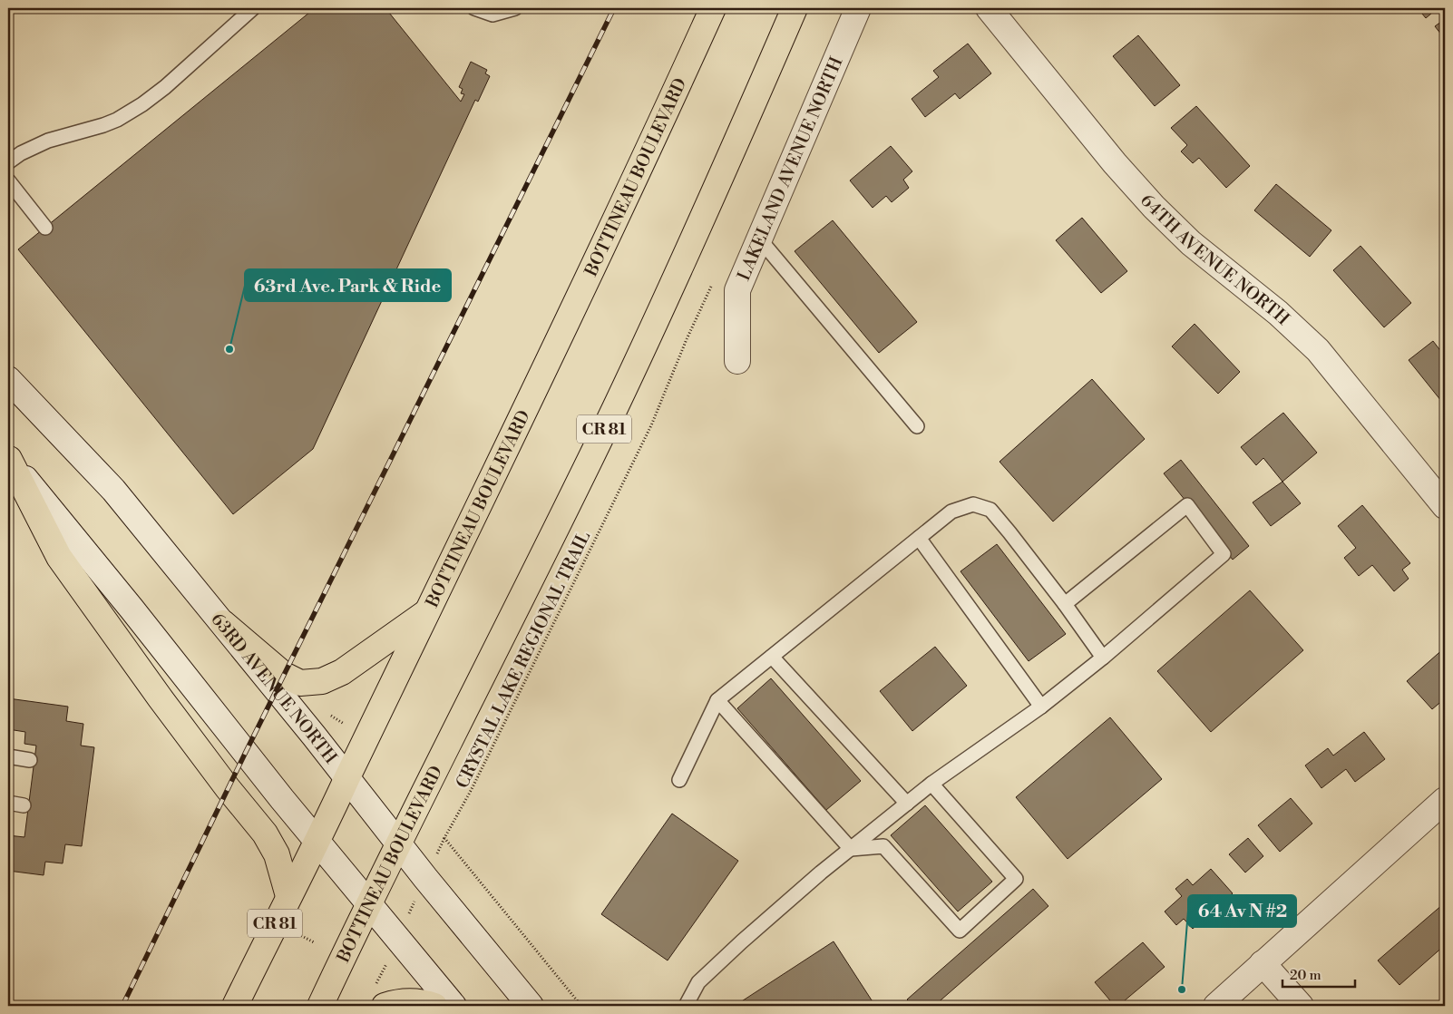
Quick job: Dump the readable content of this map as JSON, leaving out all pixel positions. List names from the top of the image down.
{
  "streets": {
    "highway": ["BOTTINEAU BOULEVARD", "CR 81"],
    "street": ["LAKELAND AVENUE NORTH", "64TH AVENUE NORTH", "63RD AVENUE NORTH"],
    "path": ["CRYSTAL LAKE REGIONAL TRAIL"]
  },
  "crossings": [
    ["BOTTINEAU BOULEVARD", "63RD AVENUE NORTH"]
  ],
  "places": ["63rd Ave. Park & Ride", "64 Av N #2"],
  "scale_bar": "20 m"
}
